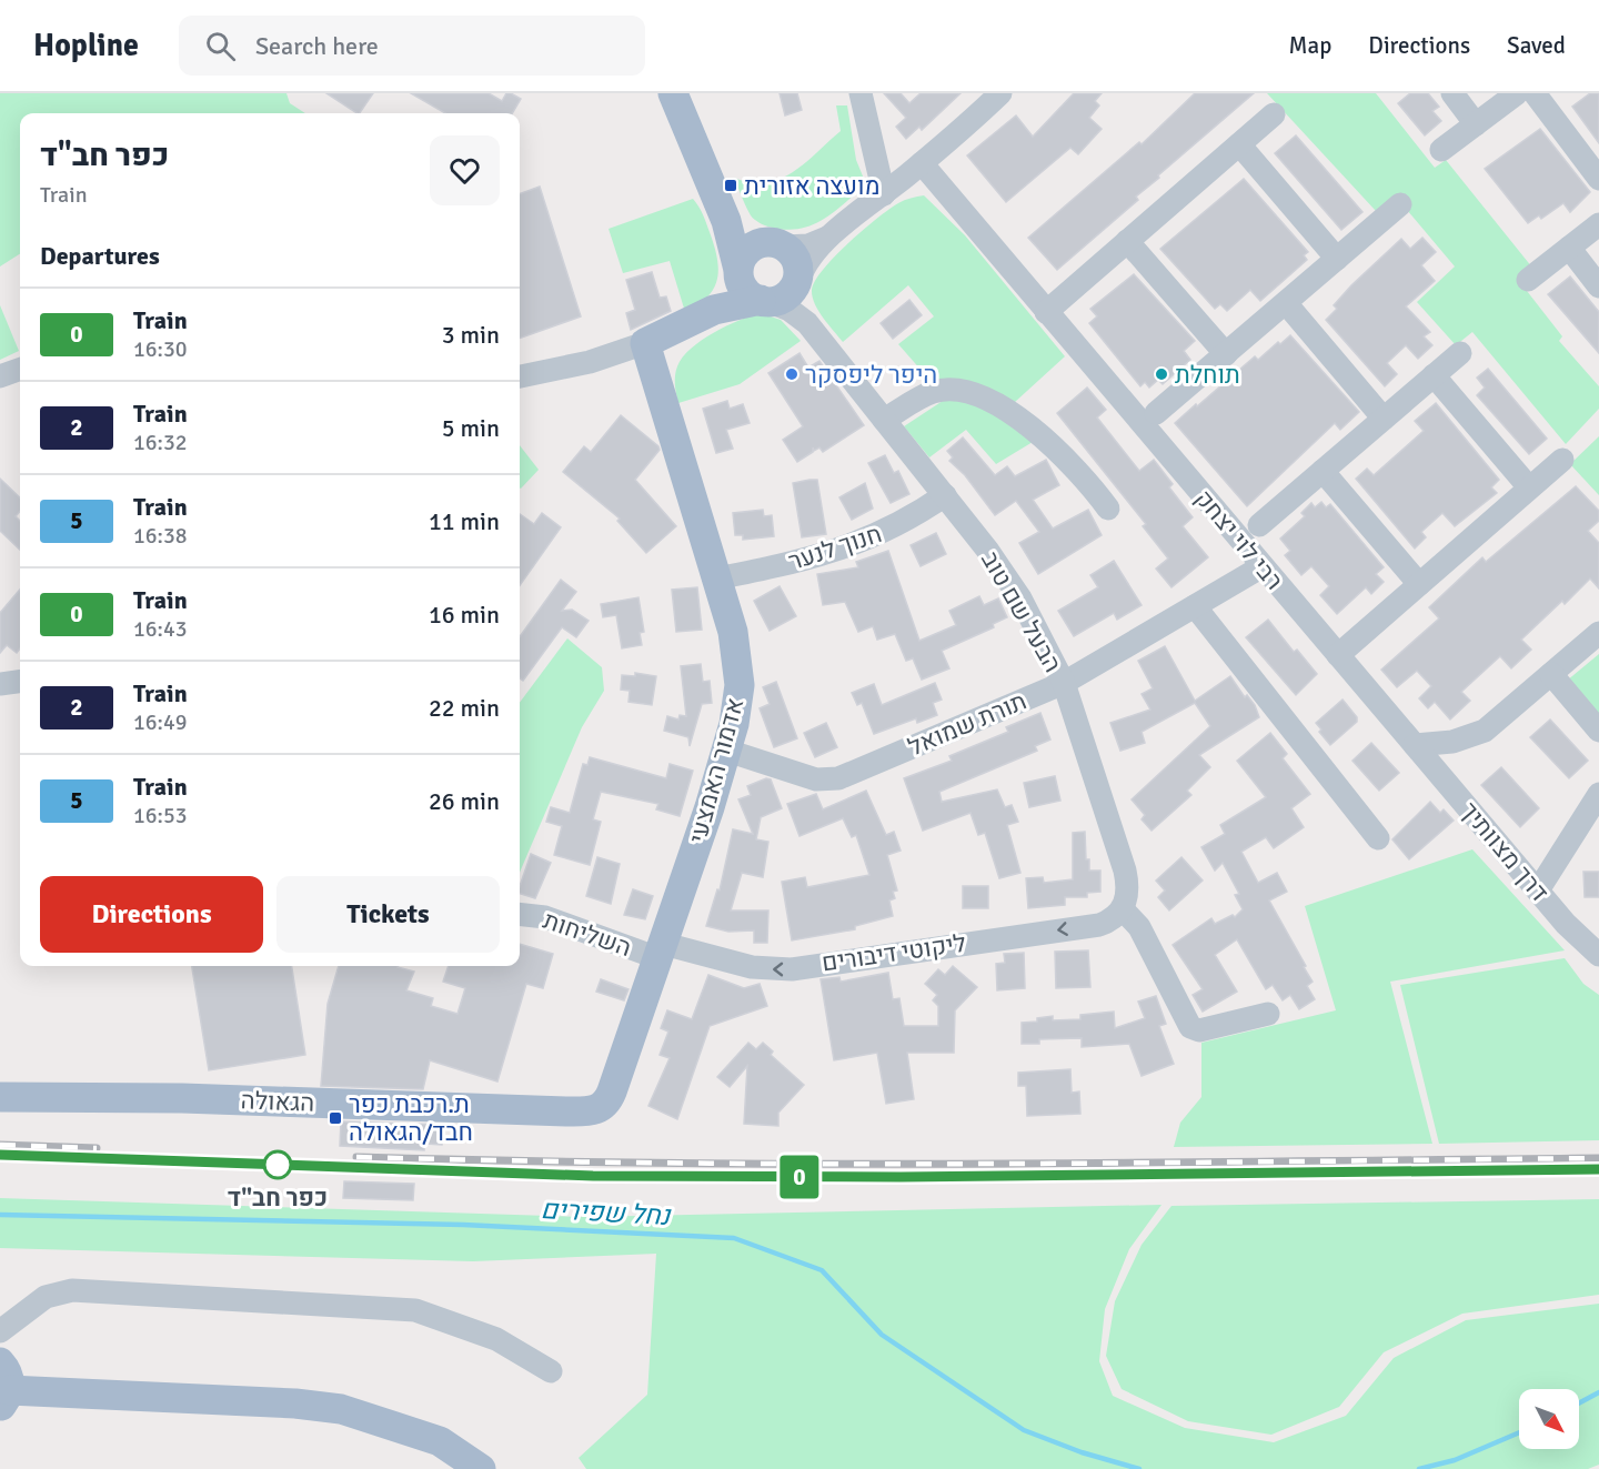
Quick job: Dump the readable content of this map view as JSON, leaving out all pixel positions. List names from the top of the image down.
{
  "streets": {
    "main road": ["אדמור האמצעי", "הגאולה"],
    "street": [
      "רבי לוי יצחק",
      "חנוך לנער",
      "הבעל שם טוב",
      "תורת שמואל",
      "דרך מצוותיך",
      "השליחות",
      "ליקוטי דיבורים"
    ]
  },
  "crossings": [
    ["רבי לוי יצחק", "תורת שמואל"],
    ["רבי לוי יצחק", "דרך מצוותיך"],
    ["חנוך לנער", "הבעל שם טוב"],
    ["חנוך לנער", "אדמור האמצעי"],
    ["הבעל שם טוב", "תורת שמואל"],
    ["הבעל שם טוב", "ליקוטי דיבורים"],
    ["תורת שמואל", "אדמור האמצעי"],
    ["אדמור האמצעי", "השליחות"],
    ["אדמור האמצעי", "ליקוטי דיבורים"],
    ["אדמור האמצעי", "הגאולה"],
    ["השליחות", "ליקוטי דיבורים"]
  ],
  "one_way": ["ליקוטי דיבורים"],
  "water": ["נחל שפירים"],
  "places": {
    "transit": ["מועצה אזורית", "ת.רכבת כפר חבד/הגאולה"],
    "other": ["היפר ליפסקר", "תוחלת", "כפר חב\"ד"]
  },
  "north": "bottom right",
  "page": {
    "header": "Hopline",
    "search": "Search here",
    "nav": ["Map", "Directions", "Saved"],
    "on_map": "0",
    "heading": [
      ["כפר חב\"ד", "Train"],
      "Departures"
    ],
    "list": [
      {
        "mark": "0",
        "name": "Train",
        "note": "16:30",
        "value": "3 min"
      },
      {
        "mark": "2",
        "name": "Train",
        "note": "16:32",
        "value": "5 min"
      },
      {
        "mark": "5",
        "name": "Train",
        "note": "16:38",
        "value": "11 min"
      },
      {
        "mark": "0",
        "name": "Train",
        "note": "16:43",
        "value": "16 min"
      },
      {
        "mark": "2",
        "name": "Train",
        "note": "16:49",
        "value": "22 min"
      },
      {
        "mark": "5",
        "name": "Train",
        "note": "16:53",
        "value": "26 min"
      }
    ],
    "buttons": ["Directions", "Tickets"]
  }
}
